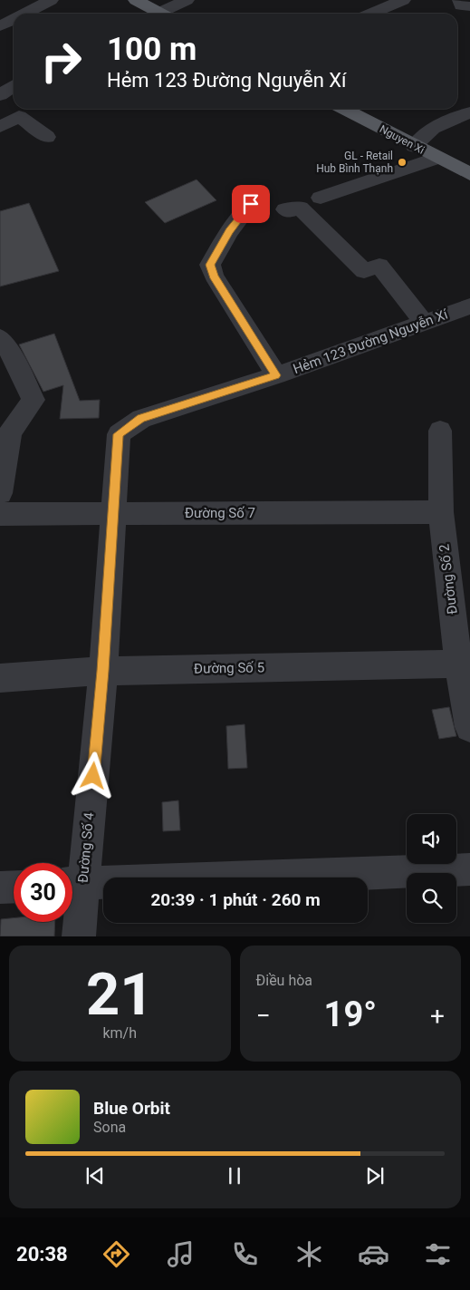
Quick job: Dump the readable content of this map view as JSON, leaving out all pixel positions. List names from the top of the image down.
{
  "streets": {
    "main road": ["Nguyen Xi"],
    "street": [
      "Hẻm 123 Đường Nguyễn Xí",
      "Đường Số 7",
      "Đường Số 2",
      "Đường Số 5",
      "Đường Số 4"
    ]
  },
  "crossings": [
    ["Hẻm 123 Đường Nguyễn Xí", "Đường Số 4"],
    ["Đường Số 7", "Đường Số 2"],
    ["Đường Số 7", "Đường Số 4"],
    ["Đường Số 2", "Đường Số 5"],
    ["Đường Số 5", "Đường Số 4"]
  ],
  "places": ["GL - Retail Hub Bình Thạnh"],
  "page": {
    "turn": ["100 m", "Hẻm 123 Đường Nguyễn Xí"],
    "limit": "30",
    "trip": "20:39 · 1 phút · 260 m",
    "tile": [
      ["21", "km/h"],
      "Điều hòa"
    ],
    "heat": ["−", "19°", "+"],
    "song": ["Blue Orbit", "Sona"],
    "tabs": "20:38"
  }
}
